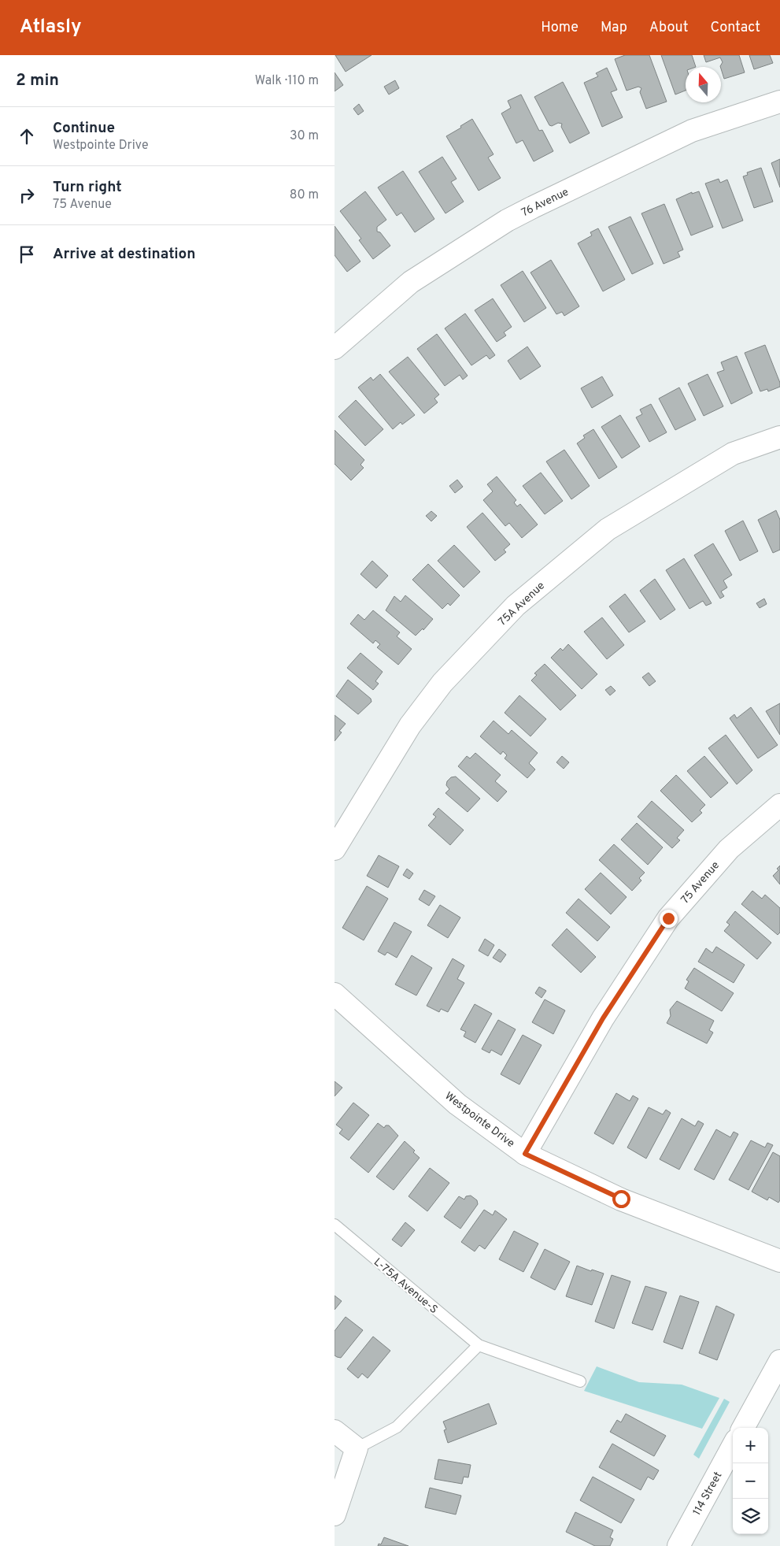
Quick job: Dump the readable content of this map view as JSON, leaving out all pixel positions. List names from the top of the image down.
{
  "streets": {
    "street": [
      "76 Avenue",
      "75A Avenue",
      "75 Avenue",
      "Westpointe Drive",
      "114 Street"
    ],
    "lane": ["L-75A Avenue-S"]
  },
  "crossings": [
    ["75 Avenue", "Westpointe Drive"]
  ],
  "north": "top",
  "page": {
    "header": "Atlasly",
    "nav": [
      "Home",
      "Map",
      "About",
      "Contact"
    ],
    "heading": ["2 min", "Walk · 110 m"],
    "list": [
      ["Continue", "Westpointe Drive", "30 m"],
      ["Turn right", "75 Avenue", "80 m"],
      "Arrive at destination"
    ],
    "map_buttons": ["+", "−"]
  }
}
